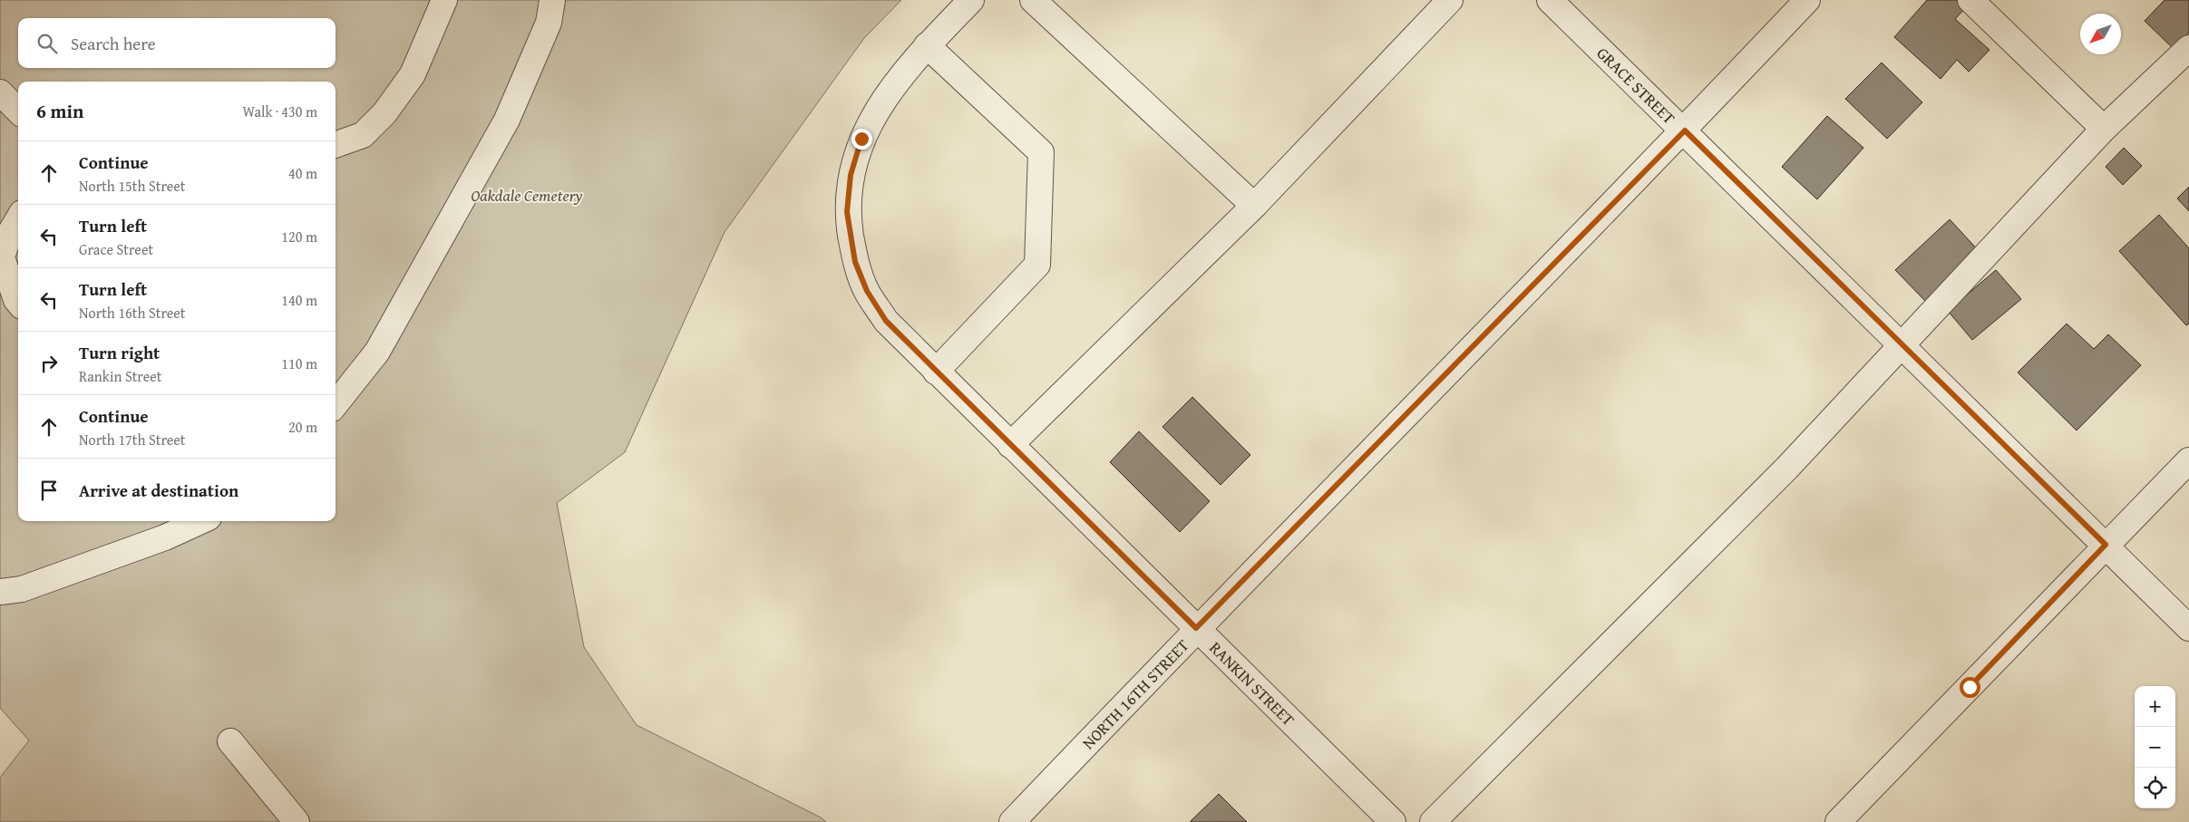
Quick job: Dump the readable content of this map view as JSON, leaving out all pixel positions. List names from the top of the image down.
{
  "streets": {
    "street": ["GRACE STREET", "RANKIN STREET", "NORTH 16TH STREET"]
  },
  "crossings": [
    ["GRACE STREET", "NORTH 16TH STREET"],
    ["RANKIN STREET", "NORTH 16TH STREET"]
  ],
  "parks": ["Oakdale Cemetery"],
  "north": "bottom left",
  "page": {
    "search": "Search here",
    "heading": ["6 min", "Walk · 430 m"],
    "list": [
      ["Continue", "North 15th Street", "40 m"],
      ["Turn left", "Grace Street", "120 m"],
      ["Turn left", "North 16th Street", "140 m"],
      ["Turn right", "Rankin Street", "110 m"],
      ["Continue", "North 17th Street", "20 m"],
      "Arrive at destination"
    ],
    "map_buttons": ["+", "−"]
  }
}
